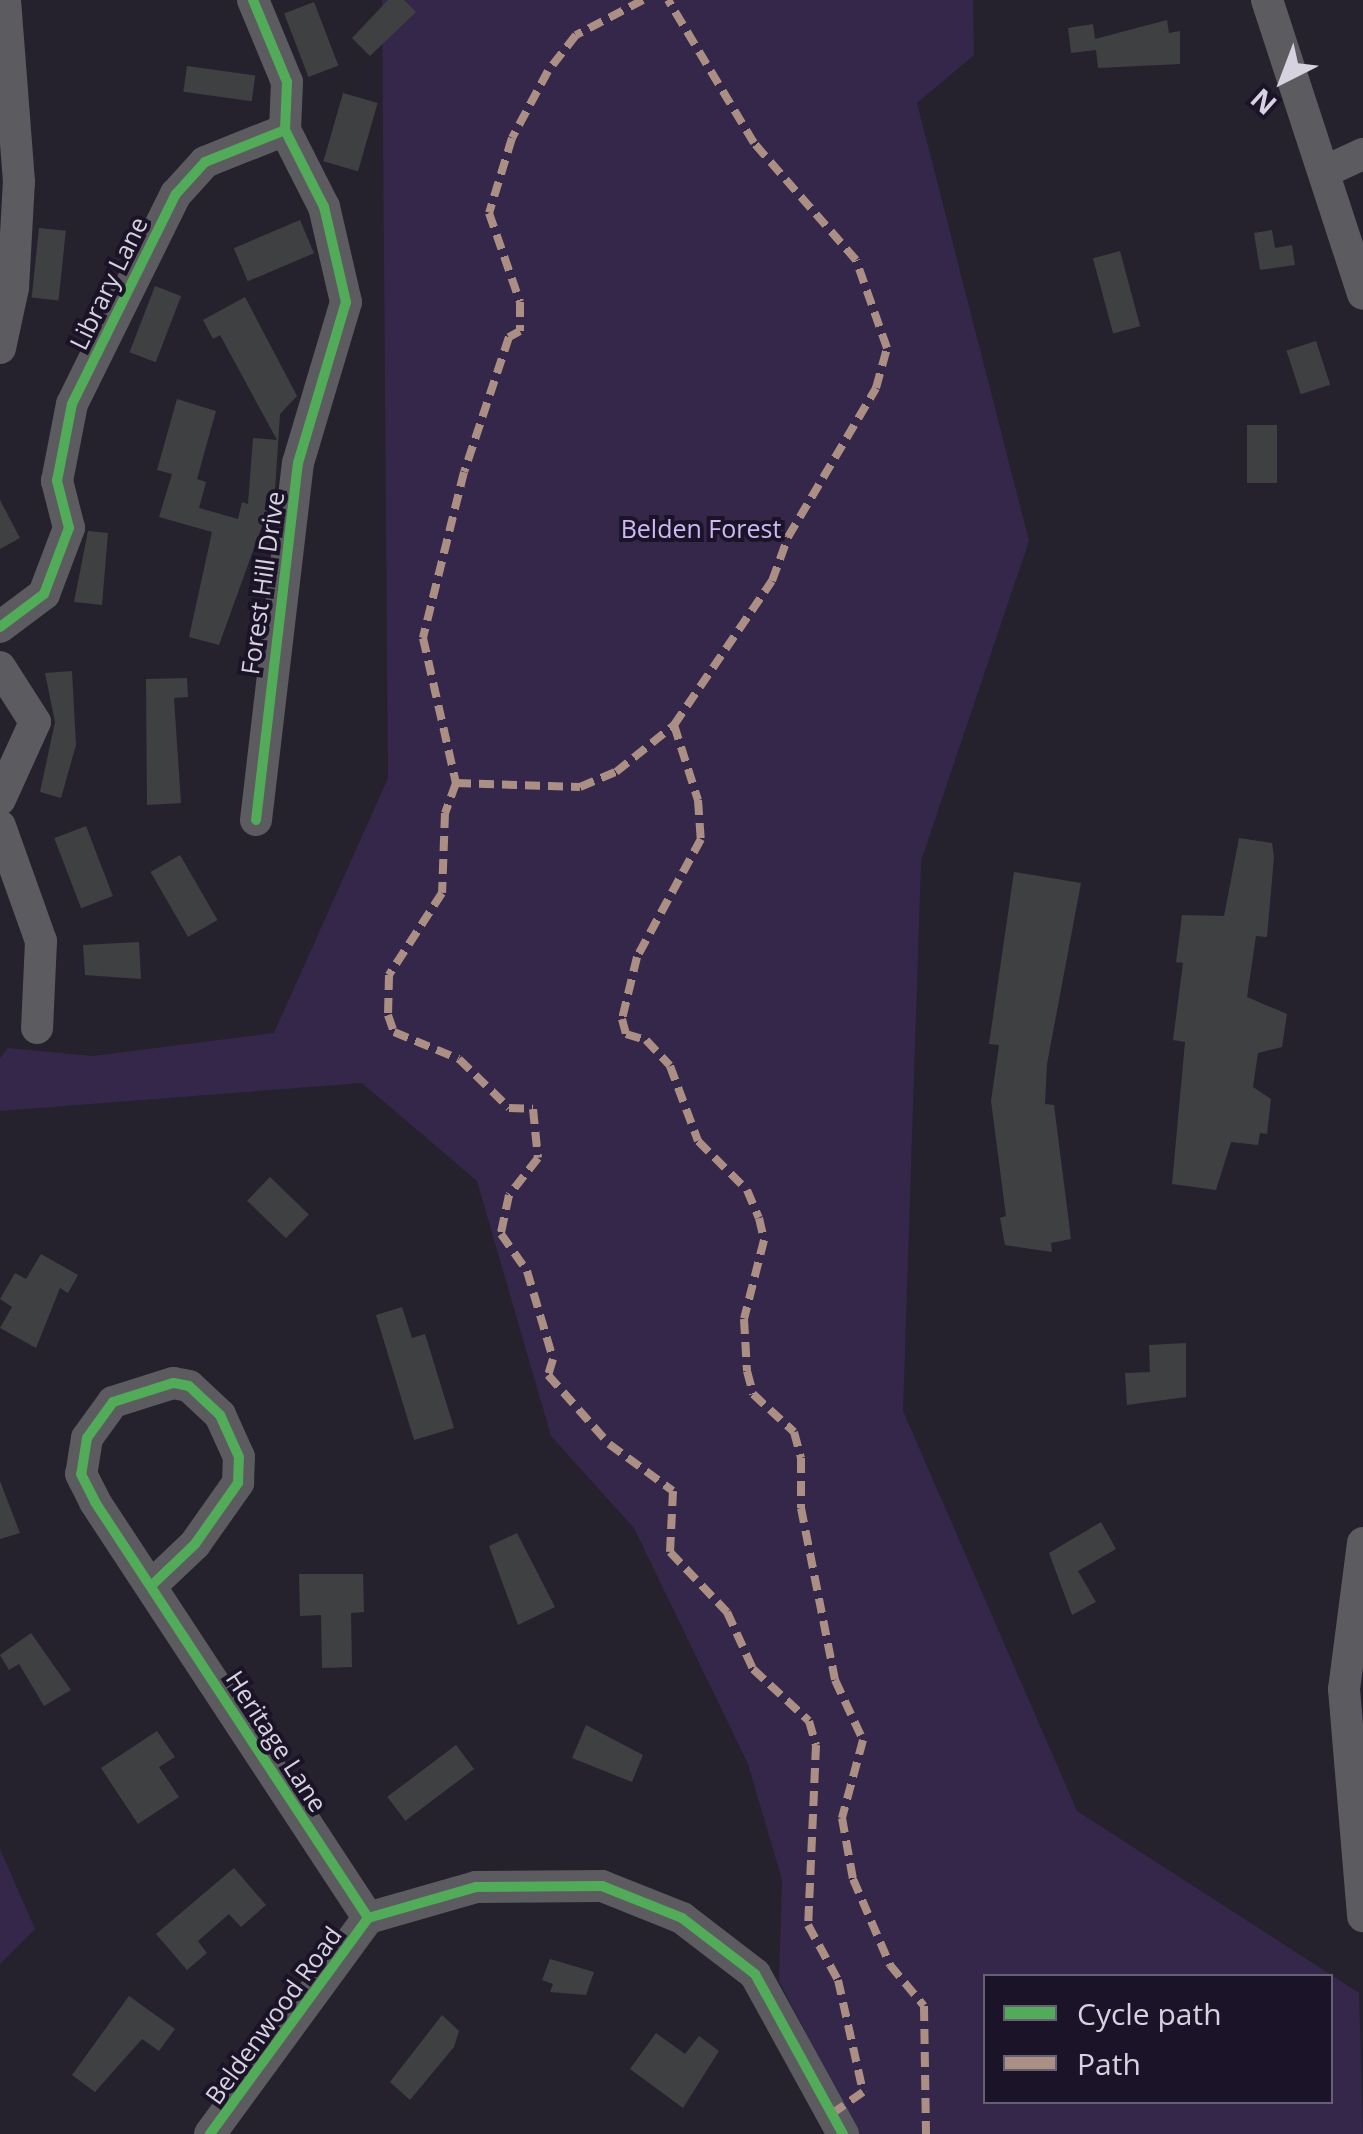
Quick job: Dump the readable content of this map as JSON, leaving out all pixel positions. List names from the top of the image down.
{
  "streets": {
    "street": [
      "Library Lane",
      "Forest Hill Drive",
      "Heritage Lane",
      "Beldenwood Road"
    ]
  },
  "crossings": [
    ["Library Lane", "Forest Hill Drive"],
    ["Heritage Lane", "Beldenwood Road"]
  ],
  "parks": ["Belden Forest"],
  "legend": ["Cycle path", "Path"],
  "north": "bottom left"
}
